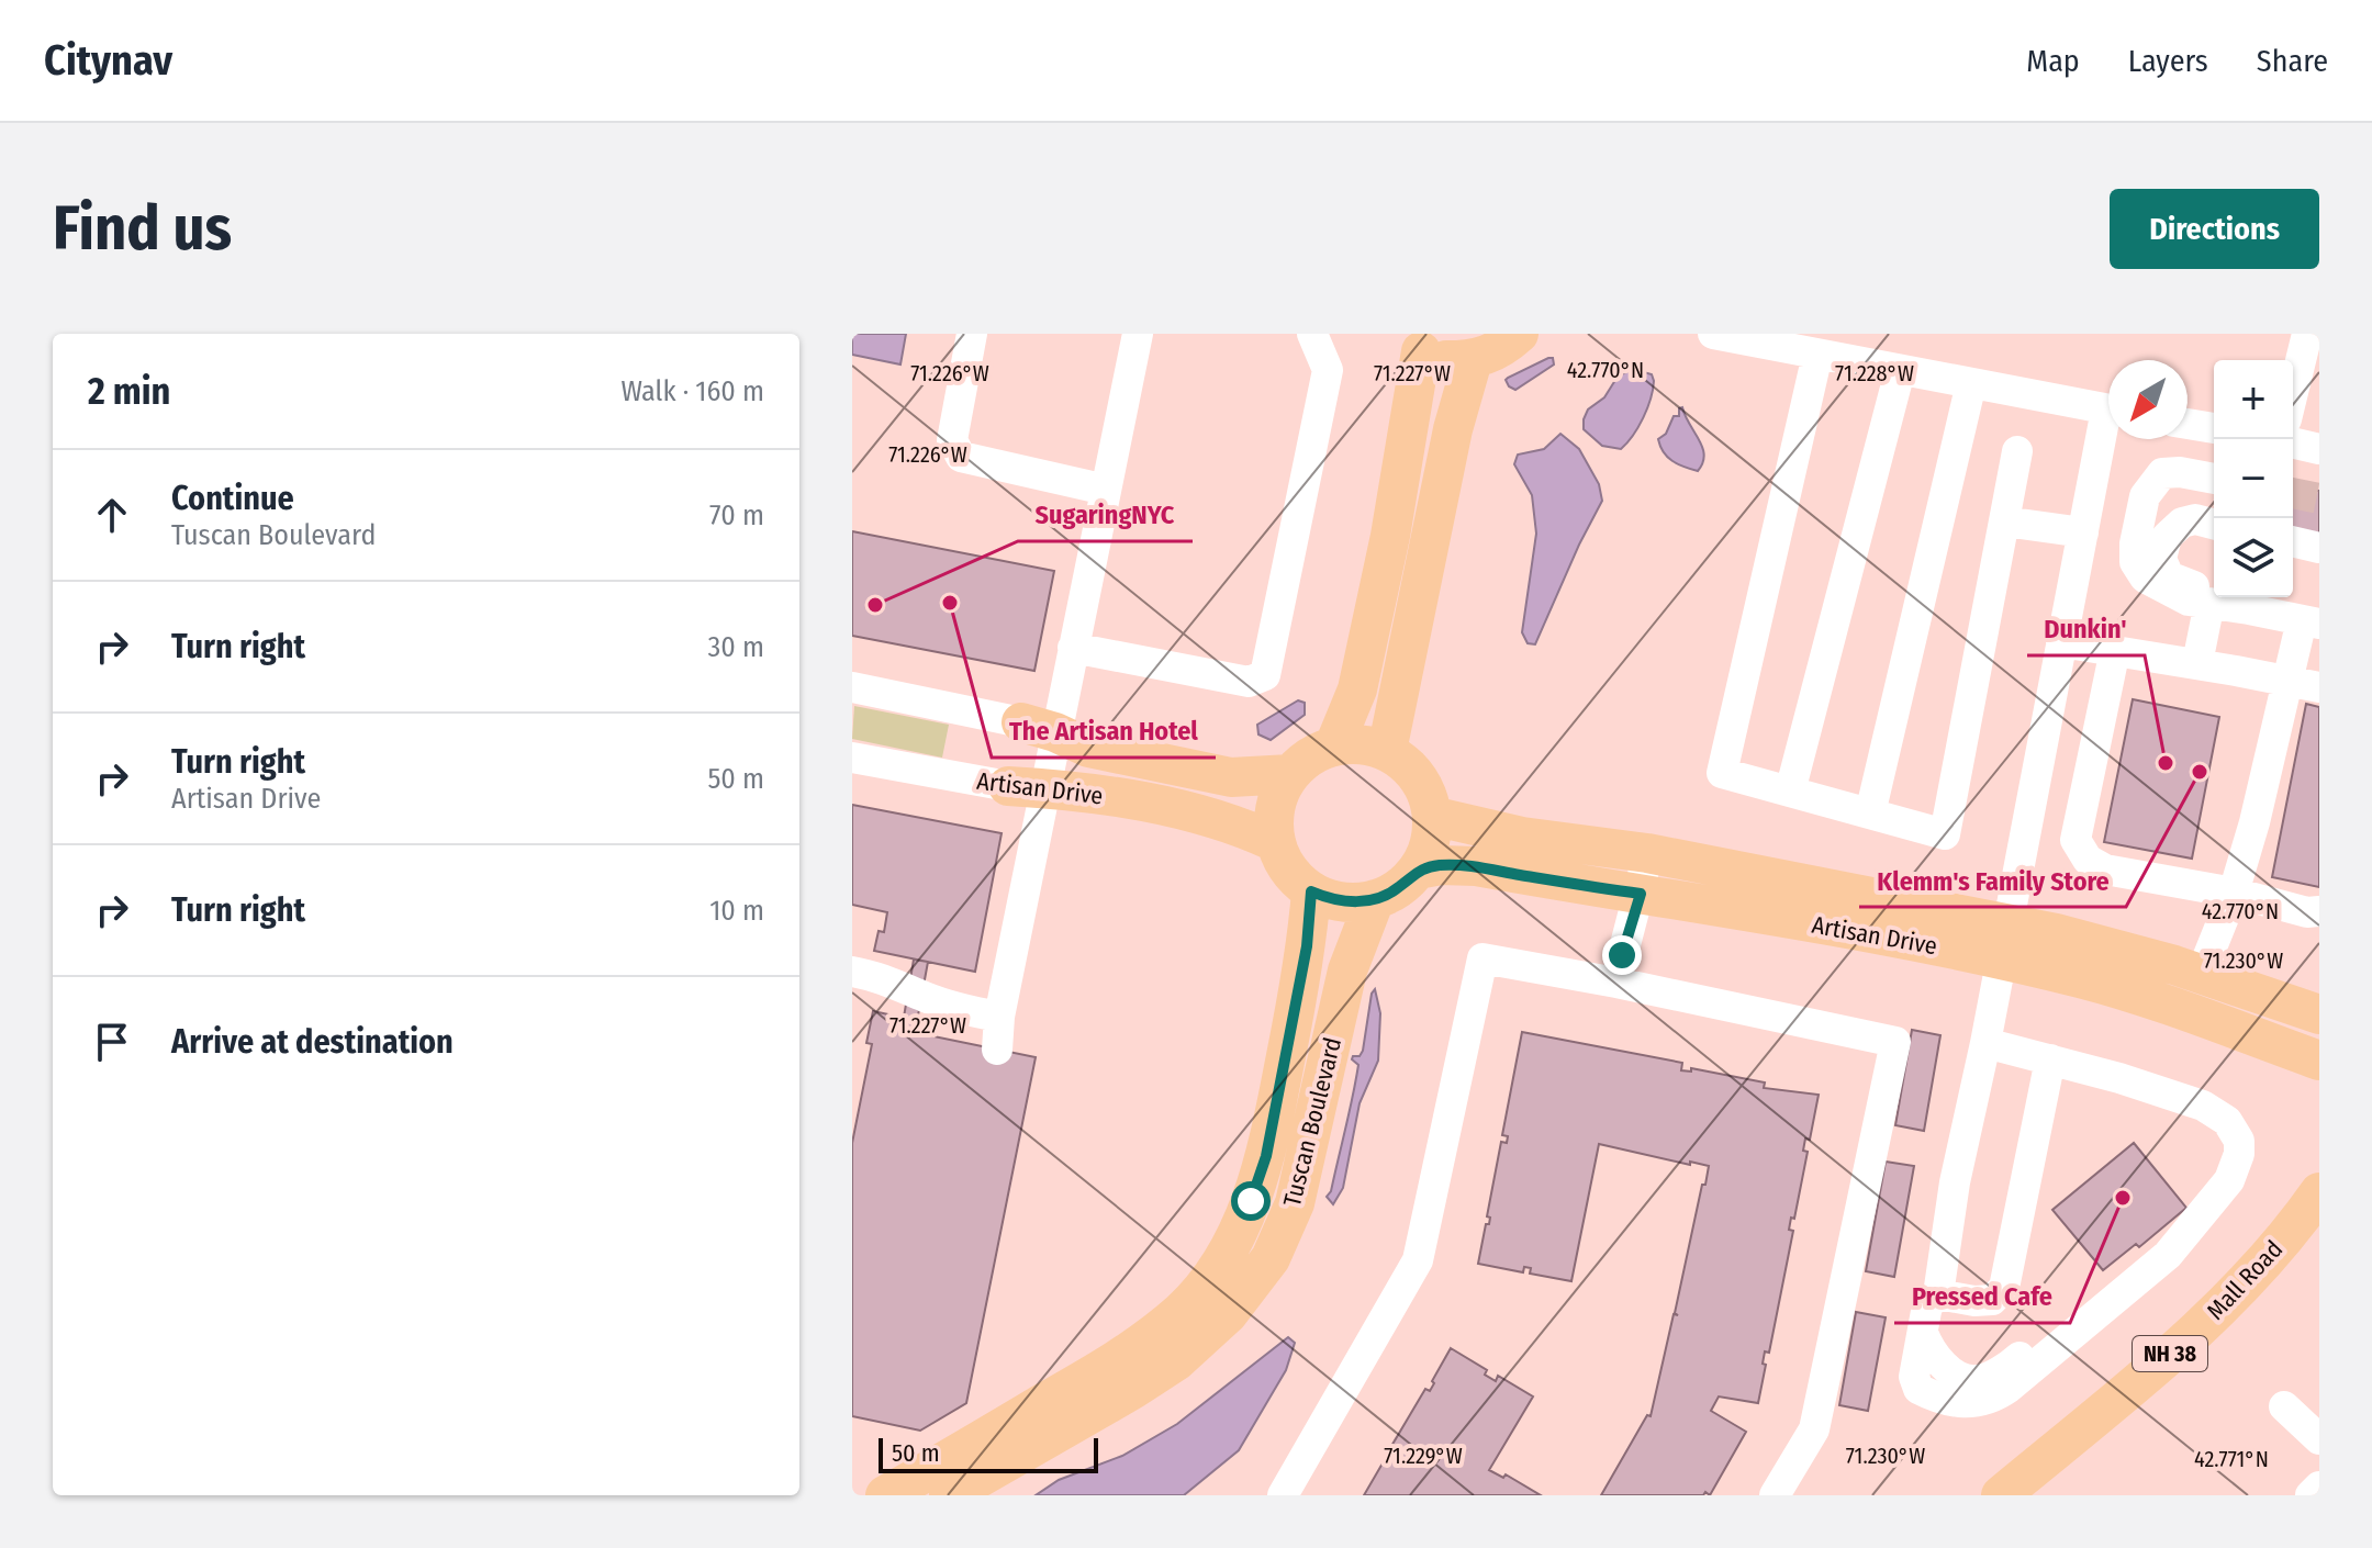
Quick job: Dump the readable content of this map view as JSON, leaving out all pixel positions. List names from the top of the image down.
{
  "streets": {
    "main road": [
      "Artisan Drive",
      "Tuscan Boulevard",
      "Mall Road",
      "NH 38"
    ]
  },
  "crossings": [
    ["Artisan Drive", "Tuscan Boulevard"]
  ],
  "places": [
    "The Artisan Hotel",
    "SugaringNYC",
    "Dunkin'",
    "Klemm's Family Store",
    "Pressed Cafe"
  ],
  "scale_bar": "50 m",
  "north": "bottom left",
  "page": {
    "header": "Citynav",
    "nav": ["Map", "Layers", "Share"],
    "buttons": "Directions",
    "title": "Find us",
    "heading": ["2 min", "Walk · 160 m"],
    "map_buttons": ["+", "−"],
    "list": [
      ["Continue", "Tuscan Boulevard", "70 m"],
      ["Turn right", "30 m"],
      ["Turn right", "Artisan Drive", "50 m"],
      ["Turn right", "10 m"],
      "Arrive at destination"
    ],
    "scale": "50 m"
  },
  "coordinates": [
    "42.770°N",
    "71.226°W",
    "71.227°W",
    "71.228°W",
    "71.230°W",
    "71.229°W",
    "42.771°N"
  ]
}
